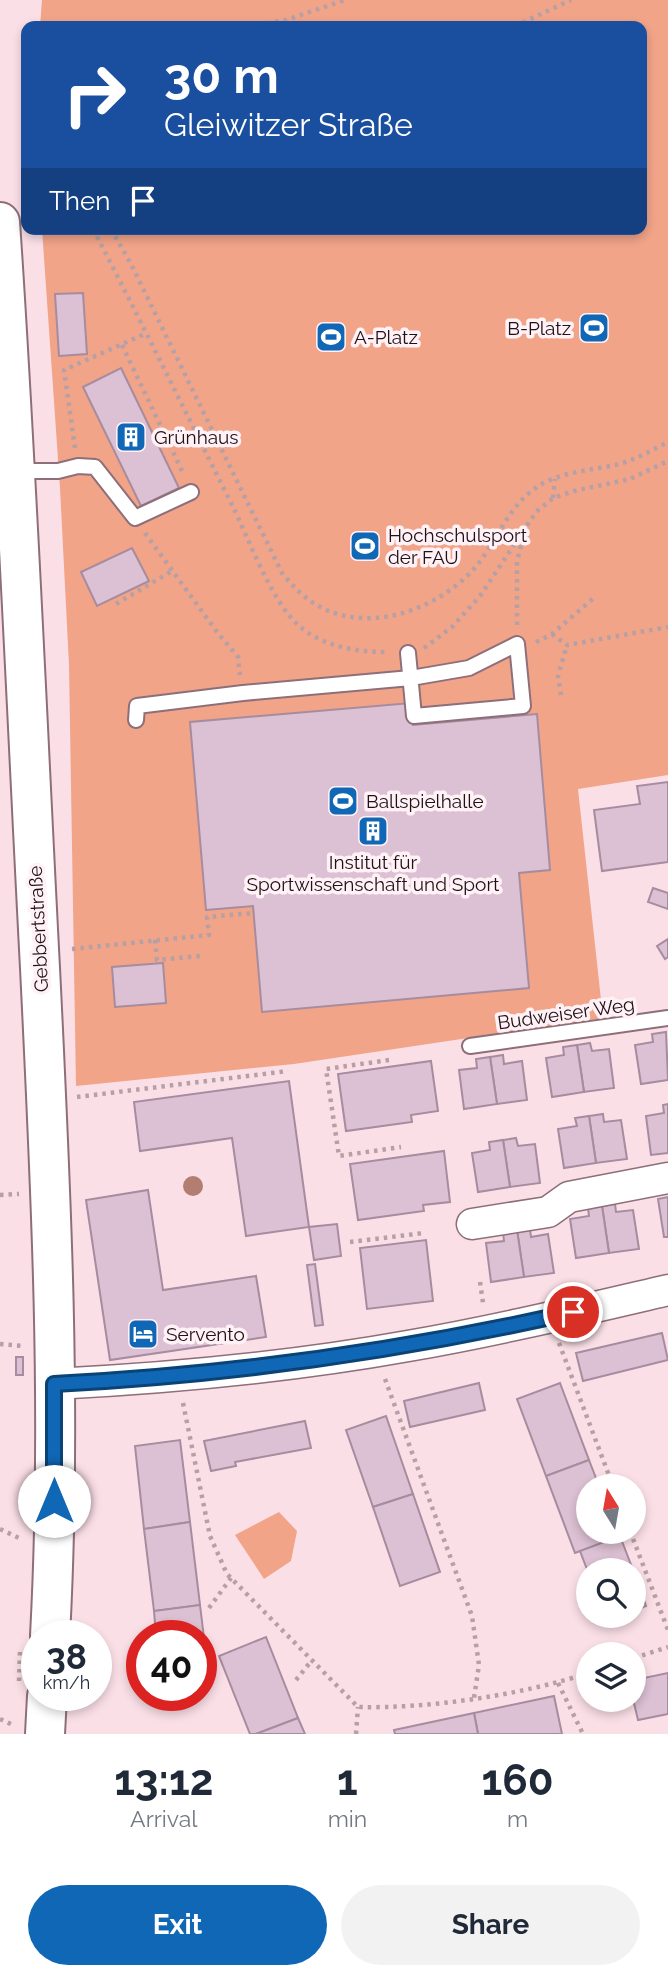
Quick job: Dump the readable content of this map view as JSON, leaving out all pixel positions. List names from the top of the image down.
{
  "streets": {
    "street": ["Gebbertstraße"],
    "lane": ["Budweiser Weg"]
  },
  "places": {
    "sports": [
      "B-Platz",
      "A-Platz",
      "Hochschulsport der FAU",
      "Ballspielhalle"
    ],
    "building": ["Grünhaus", "Institut für Sportwissenschaft und Sport"],
    "hotel": ["Servento"]
  },
  "north": "top",
  "page": {
    "turn": ["30 m", "Gleiwitzer Straße"],
    "then": "Then",
    "speed": "38 km/h",
    "limit": "40",
    "eta": [
      "13:12",
      "Arrival",
      "1",
      "min",
      "160",
      "m"
    ],
    "buttons": ["Exit", "Share"]
  }
}
